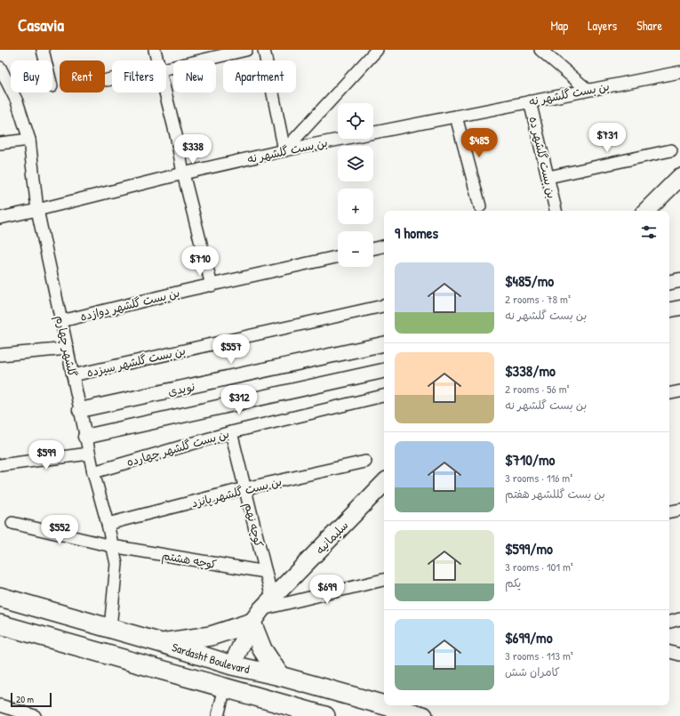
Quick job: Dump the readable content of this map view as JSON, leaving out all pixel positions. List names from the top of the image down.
{
  "streets": {
    "main road": ["سلیمانیه", "Sardasht Boulevard"],
    "street": [
      "بن بست گلشهر نه",
      "بن بست گلشهر ده",
      "بن بست گلشهر دوازده",
      "گلشهر چهارم",
      "بن بست گلشهر سیزده",
      "نویدی",
      "بن بست گلشهر چهارده",
      "بن بست گلشهر پانزد",
      "کوچه نهم",
      "کوچه هشتم"
    ]
  },
  "crossings": [
    ["بن بست گلشهر نه", "بن بست گلشهر ده"],
    ["بن بست گلشهر نه", "گلشهر چهارم"],
    ["بن بست گلشهر دوازده", "گلشهر چهارم"],
    ["گلشهر چهارم", "بن بست گلشهر سیزده"],
    ["گلشهر چهارم", "نویدی"],
    ["گلشهر چهارم", "بن بست گلشهر چهارده"],
    ["گلشهر چهارم", "بن بست گلشهر پانزد"],
    ["گلشهر چهارم", "کوچه هشتم"],
    ["گلشهر چهارم", "Sardasht Boulevard"],
    ["بن بست گلشهر چهارده", "کوچه نهم"],
    ["بن بست گلشهر پانزد", "کوچه نهم"],
    ["کوچه نهم", "سلیمانیه"],
    ["کوچه نهم", "کوچه هشتم"],
    ["سلیمانیه", "Sardasht Boulevard"]
  ],
  "scale_bar": "20 m",
  "page": {
    "header": "Casavia",
    "nav": ["Map", "Layers", "Share"],
    "chip": [
      "Buy",
      "Rent",
      "Filters",
      "New",
      "Apartment"
    ],
    "map_buttons": ["+", "−"],
    "price": [
      "$731",
      "$485",
      "$338",
      "$710",
      "$557",
      "$312",
      "$599",
      "$552",
      "$699"
    ],
    "heading": "9 homes",
    "list": [
      {
        "name": "$485/mo",
        "note": "2 rooms · 78 m² · بن بست گلشهر نه"
      },
      {
        "name": "$338/mo",
        "note": "2 rooms · 56 m² · بن بست گلشهر نه"
      },
      {
        "name": "$710/mo",
        "note": "3 rooms · 116 m² · بن بست گللشهر هفتم"
      },
      {
        "name": "$599/mo",
        "note": "3 rooms · 101 m² · یکم"
      },
      {
        "name": "$699/mo",
        "note": "3 rooms · 113 m² · کامران شش"
      }
    ],
    "scale": "20 m"
  }
}
